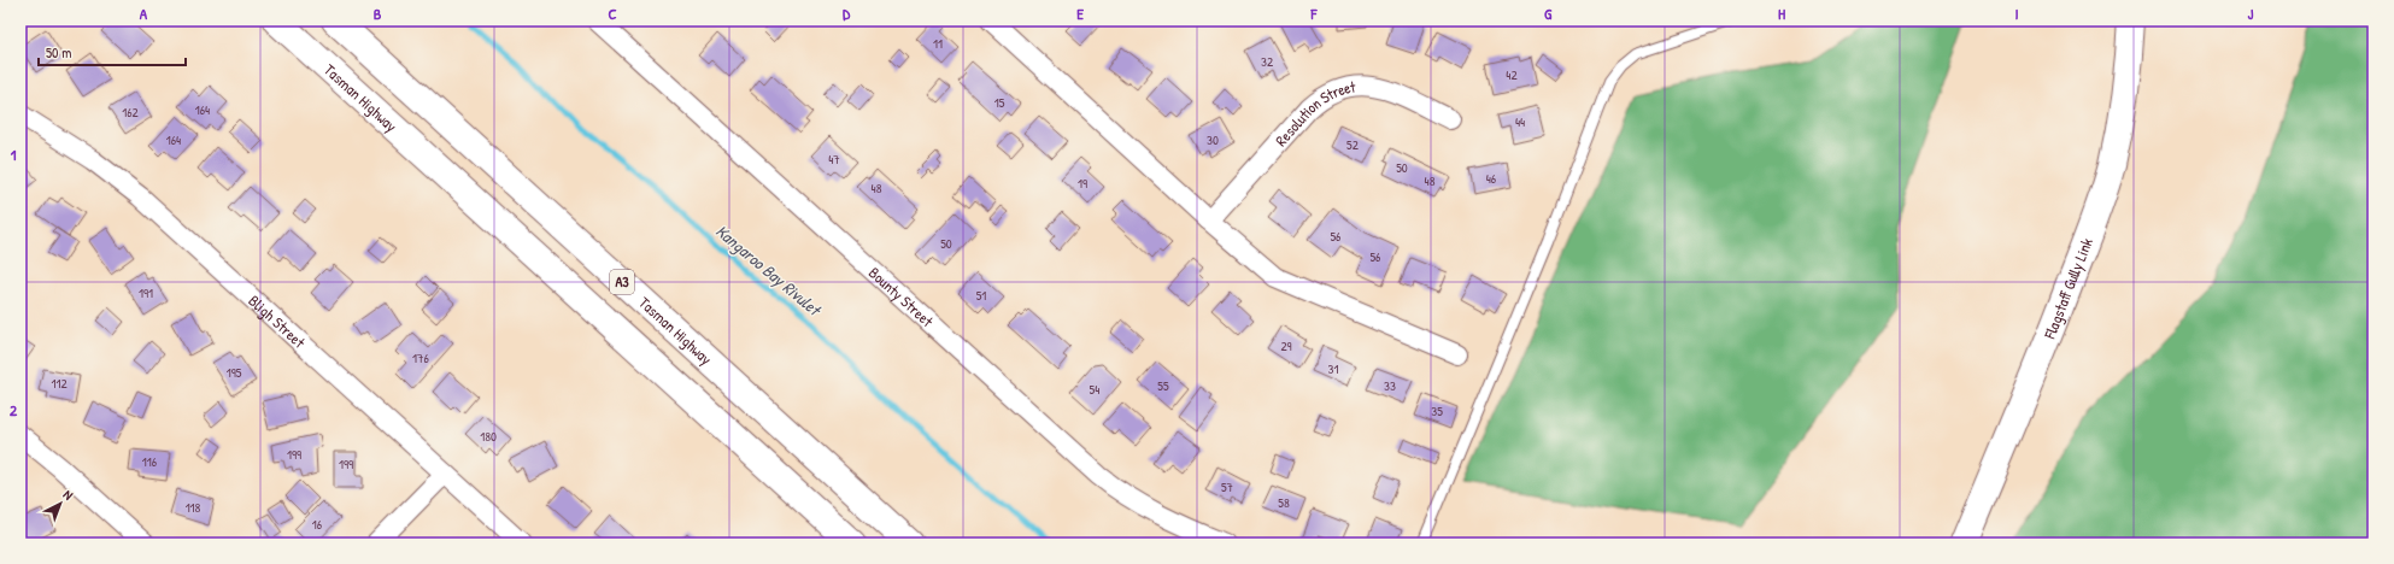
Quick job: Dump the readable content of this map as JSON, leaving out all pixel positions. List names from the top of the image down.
{
  "streets": {
    "main road": ["Tasman Highway", "A3", "Flagstaff Gully Link"],
    "street": ["Resolution Street", "Bounty Street", "Bligh Street"]
  },
  "water": ["Kangaroo Bay Rivulet"],
  "house_numbers": [
    "11",
    "32",
    "42",
    "15",
    "164",
    "162",
    "44",
    "164",
    "30",
    "52",
    "47",
    "50",
    "46",
    "48",
    "19",
    "48",
    "56",
    "50",
    "56",
    "191",
    "51",
    "29",
    "176",
    "31",
    "195",
    "112",
    "55",
    "33",
    "54",
    "35",
    "180",
    "199",
    "116",
    "199",
    "57",
    "58",
    "118",
    "16"
  ],
  "scale_bar": "50 m",
  "north": "top right",
  "grid": {
    "columns": [
      "A",
      "B",
      "C",
      "D",
      "E",
      "F",
      "G",
      "H",
      "I",
      "J"
    ],
    "rows": ["1", "2"]
  }
}
